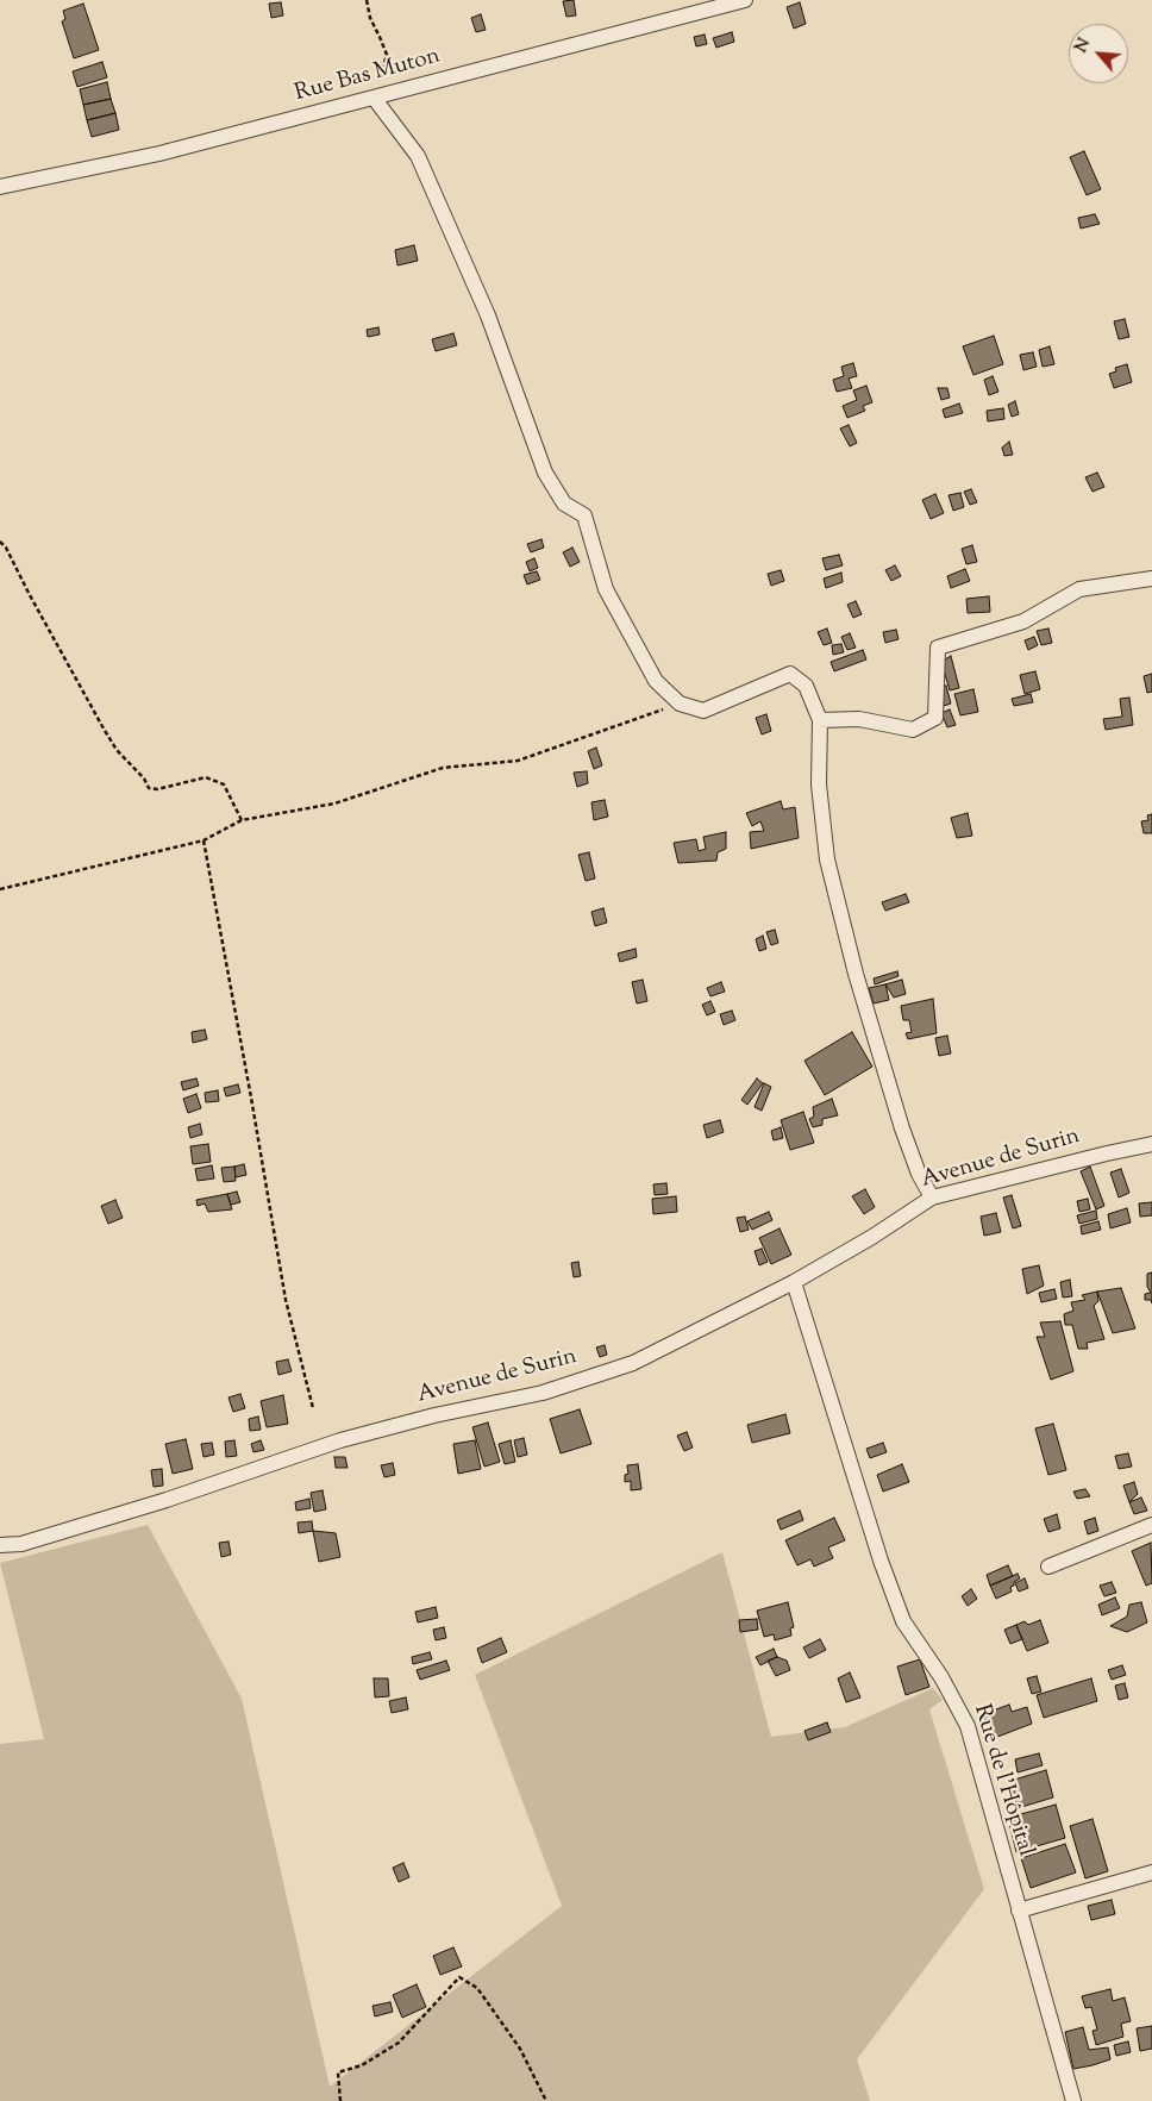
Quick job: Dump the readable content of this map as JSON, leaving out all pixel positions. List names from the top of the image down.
{
  "streets": {
    "street": ["Rue Bas Muton", "Avenue de Surin", "Rue de l'Hôpital"]
  },
  "crossings": [
    ["Avenue de Surin", "Rue de l'Hôpital"]
  ],
  "north": "top left"
}
